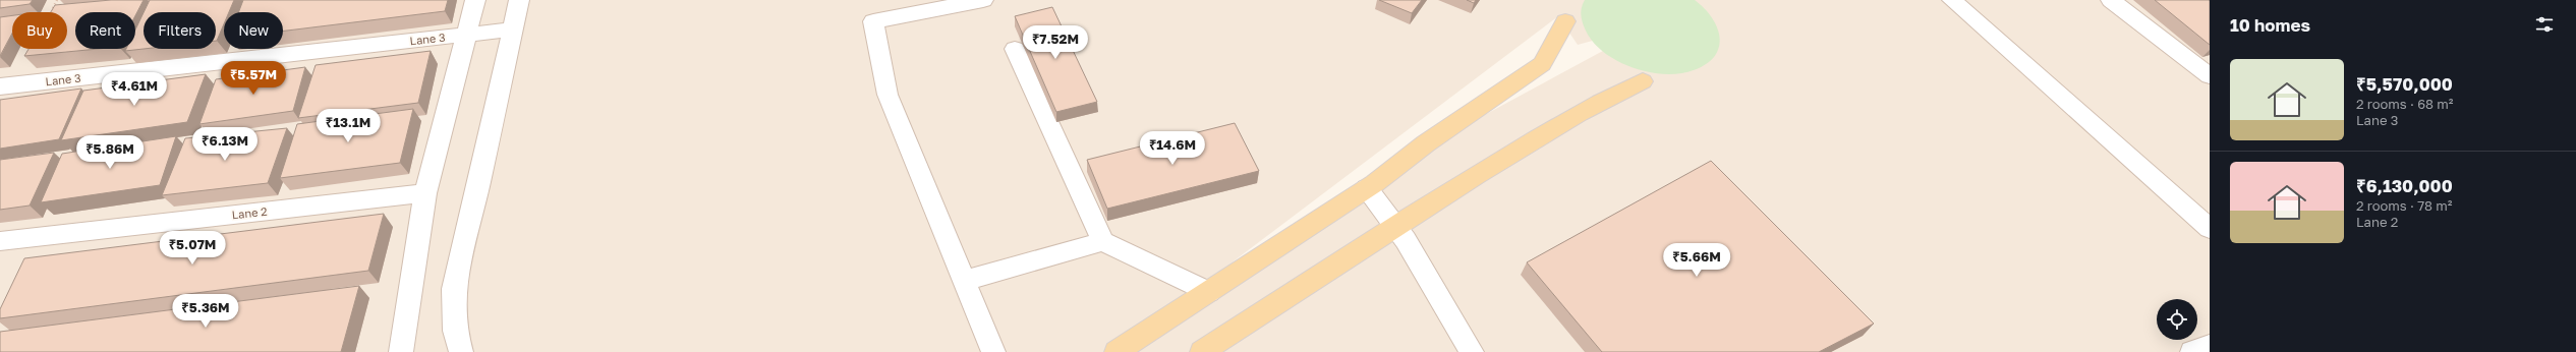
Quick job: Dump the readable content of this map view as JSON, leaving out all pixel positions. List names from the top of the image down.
{
  "streets": {
    "street": ["Lane 3", "Lane 2"]
  },
  "page": {
    "heading": "10 homes",
    "chip": [
      "Buy",
      "Rent",
      "Filters",
      "New"
    ],
    "price": [
      "₹7.52M",
      "₹5.57M",
      "₹4.61M",
      "₹13.1M",
      "₹6.13M",
      "₹14.6M",
      "₹5.86M",
      "₹5.07M",
      "₹5.66M",
      "₹5.36M"
    ],
    "list": [
      {
        "name": "₹5,570,000",
        "note": "2 rooms · 68 m² · Lane 3"
      },
      {
        "name": "₹6,130,000",
        "note": "2 rooms · 78 m² · Lane 2"
      }
    ]
  }
}
